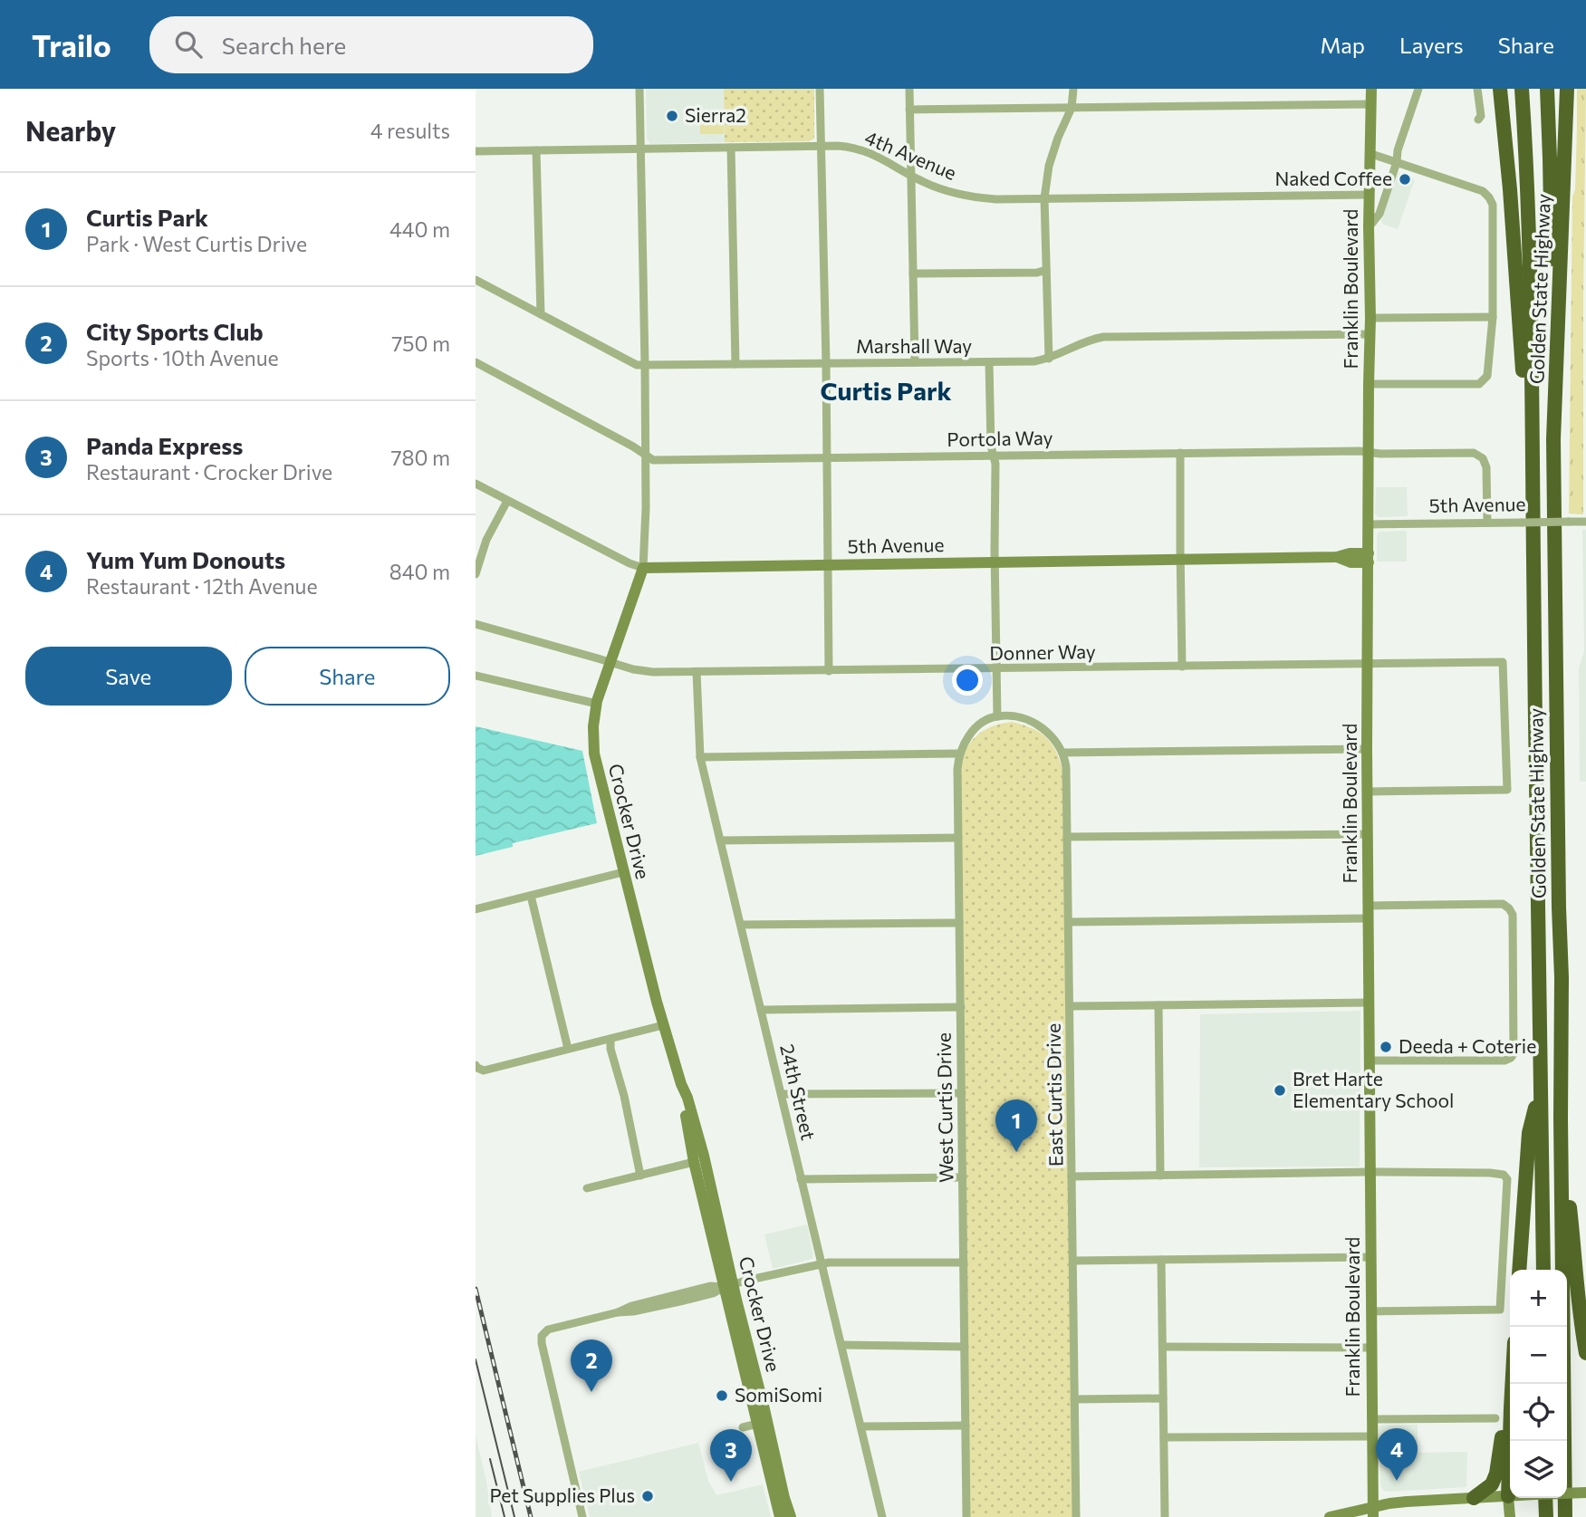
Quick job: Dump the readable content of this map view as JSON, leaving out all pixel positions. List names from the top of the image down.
{
  "streets": {
    "highway": ["Golden State Highway"],
    "street": [
      "4th Avenue",
      "Franklin Boulevard",
      "Marshall Way",
      "Portola Way",
      "5th Avenue",
      "Donner Way",
      "Crocker Drive",
      "24th Street",
      "East Curtis Drive",
      "West Curtis Drive"
    ]
  },
  "crossings": [
    ["4th Avenue", "Franklin Boulevard"],
    ["Franklin Boulevard", "Marshall Way"],
    ["Franklin Boulevard", "Portola Way"],
    ["Franklin Boulevard", "5th Avenue"],
    ["Franklin Boulevard", "Donner Way"],
    ["Portola Way", "5th Avenue"],
    ["5th Avenue", "Crocker Drive"],
    ["Donner Way", "Crocker Drive"],
    ["Donner Way", "24th Street"]
  ],
  "districts": ["Curtis Park"],
  "places": [
    "Sierra2",
    "Naked Coffee",
    "Deeda + Coterie",
    "Bret Harte Elementary School",
    "SomiSomi",
    "Pet Supplies Plus"
  ],
  "page": {
    "header": "Trailo",
    "search": "Search here",
    "nav": ["Map", "Layers", "Share"],
    "heading": ["Nearby", "4 results"],
    "list": [
      {
        "mark": "1",
        "name": "Curtis Park",
        "note": "Park · West Curtis Drive",
        "value": "440 m"
      },
      {
        "mark": "2",
        "name": "City Sports Club",
        "note": "Sports · 10th Avenue",
        "value": "750 m"
      },
      {
        "mark": "3",
        "name": "Panda Express",
        "note": "Restaurant · Crocker Drive",
        "value": "780 m"
      },
      {
        "mark": "4",
        "name": "Yum Yum Donouts",
        "note": "Restaurant · 12th Avenue",
        "value": "840 m"
      }
    ],
    "buttons": ["Save", "Share"],
    "pins": [
      "1",
      "2",
      "4",
      "3"
    ],
    "map_buttons": ["+", "−"]
  }
}
